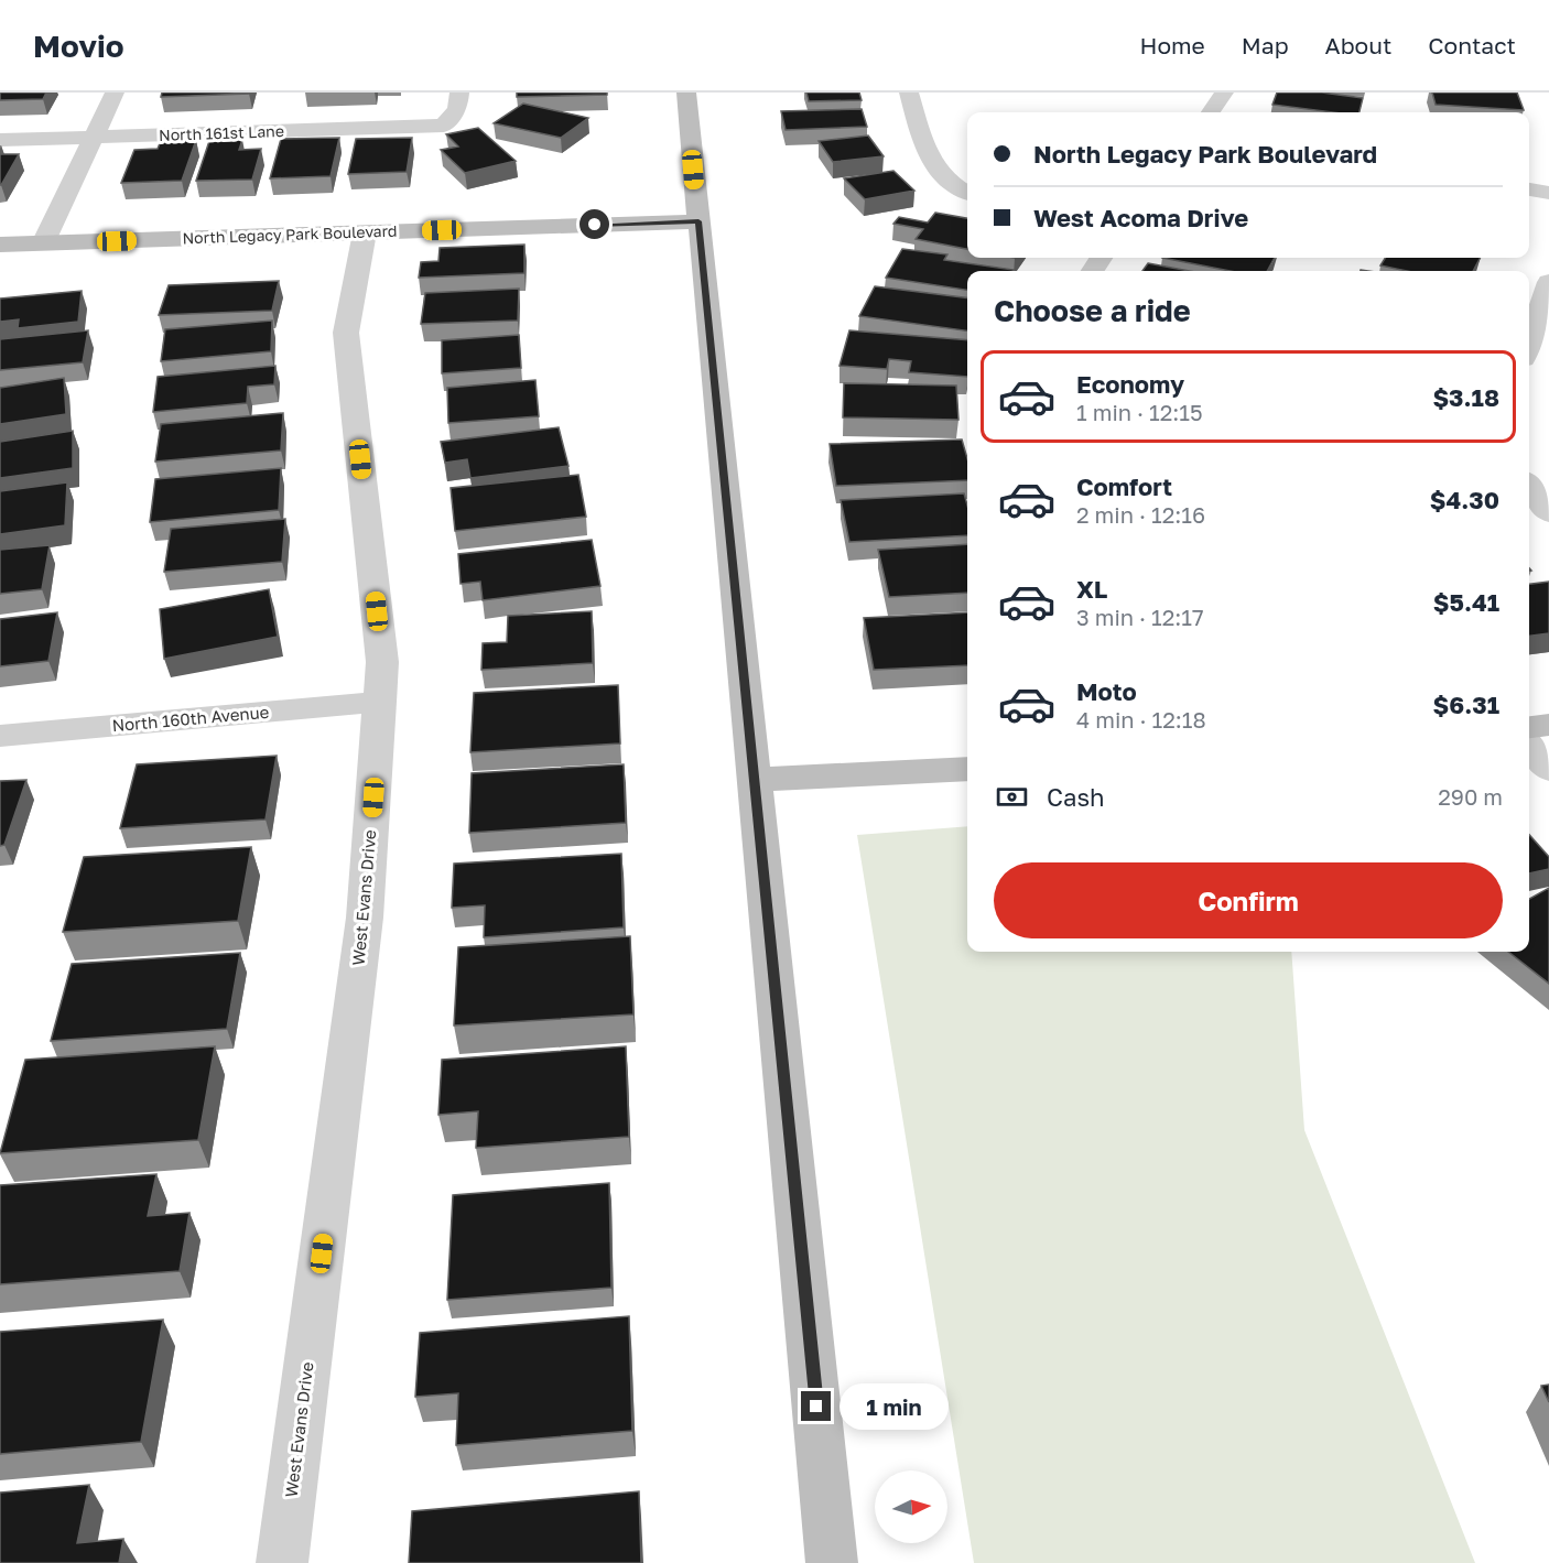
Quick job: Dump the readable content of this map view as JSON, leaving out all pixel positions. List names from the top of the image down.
{
  "streets": {
    "street": [
      "North 161st Lane",
      "North Legacy Park Boulevard",
      "North 160th Avenue",
      "West Evans Drive"
    ]
  },
  "crossings": [
    ["North Legacy Park Boulevard", "West Evans Drive"],
    ["North 160th Avenue", "West Evans Drive"]
  ],
  "north": "right",
  "page": {
    "header": "Movio",
    "nav": [
      "Home",
      "Map",
      "About",
      "Contact"
    ],
    "banner": ["North Legacy Park Boulevard", "West Acoma Drive"],
    "heading": "Choose a ride",
    "list": [
      {
        "name": "Economy",
        "note": "1 min · 12:15",
        "value": "$3.18"
      },
      {
        "name": "Comfort",
        "note": "2 min · 12:16",
        "value": "$4.30"
      },
      {
        "name": "XL",
        "note": "3 min · 12:17",
        "value": "$5.41"
      },
      {
        "name": "Moto",
        "note": "4 min · 12:18",
        "value": "$6.31"
      }
    ],
    "pay": ["Cash", "290 m"],
    "buttons": "Confirm",
    "bubble": "1 min"
  }
}
